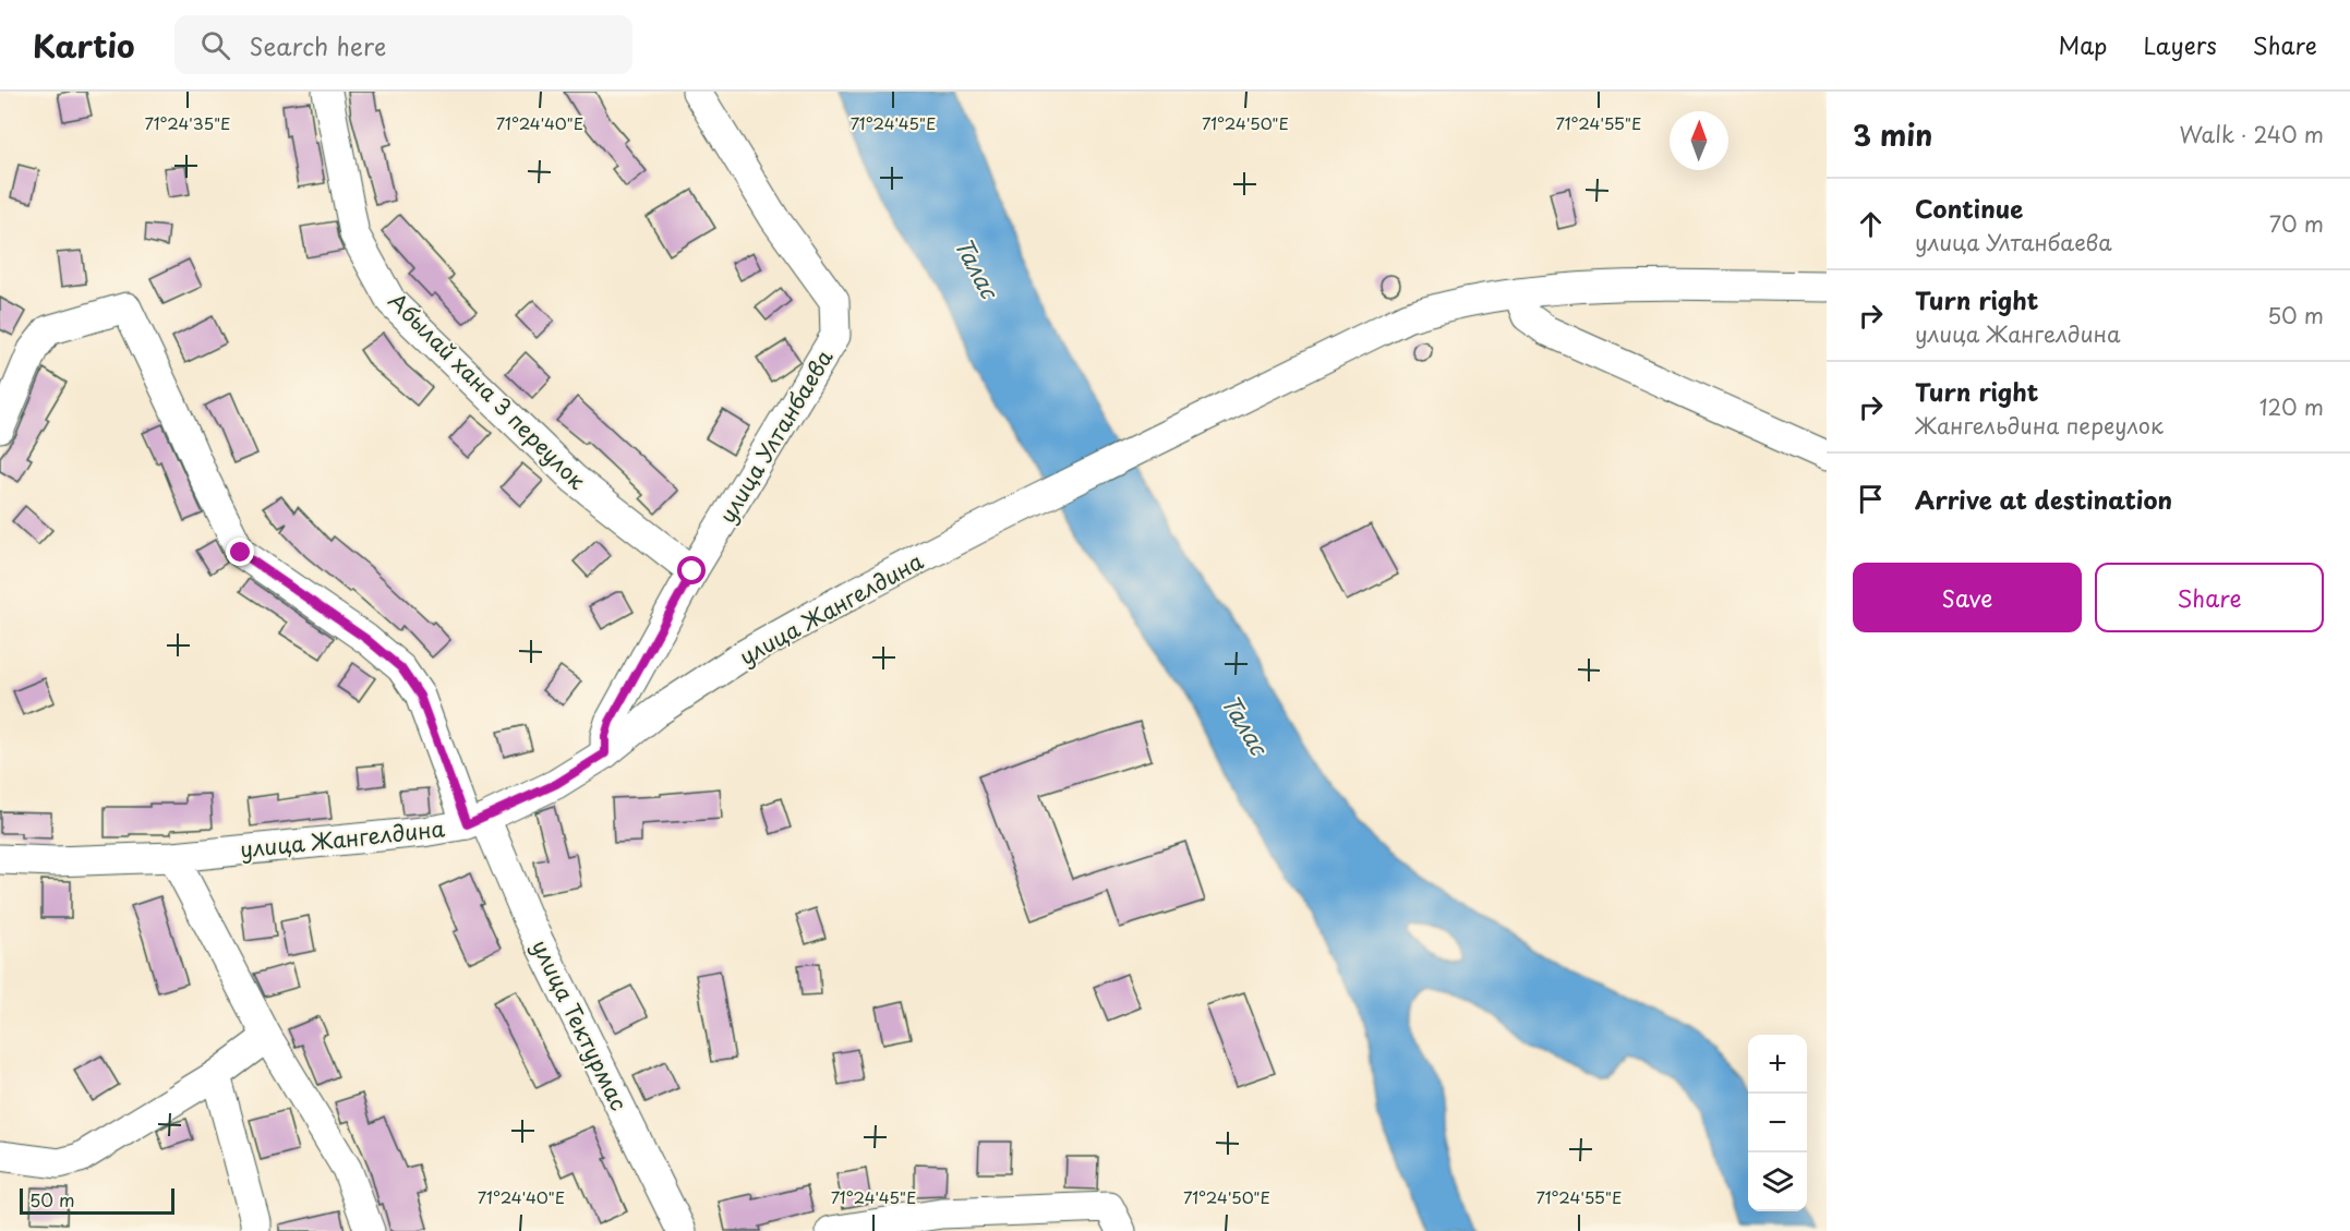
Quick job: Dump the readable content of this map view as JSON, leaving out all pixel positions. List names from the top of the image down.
{
  "streets": {
    "street": [
      "Абылай хана 3 переулок",
      "улица Ултанбаева",
      "улица Жангелдина",
      "улица Тектурмас"
    ]
  },
  "crossings": [
    ["Абылай хана 3 переулок", "улица Ултанбаева"],
    ["улица Ултанбаева", "улица Жангелдина"],
    ["улица Жангелдина", "улица Тектурмас"]
  ],
  "water": ["Талас"],
  "scale_bar": "50 m",
  "north": "top",
  "page": {
    "header": "Kartio",
    "search": "Search here",
    "nav": ["Map", "Layers", "Share"],
    "heading": ["3 min", "Walk · 240 m"],
    "list": [
      ["Continue", "улица Ултанбаева", "70 m"],
      ["Turn right", "улица Жангелдина", "50 m"],
      ["Turn right", "Жангельдина переулок", "120 m"],
      "Arrive at destination"
    ],
    "buttons": ["Save", "Share"],
    "map_buttons": ["+", "−"],
    "scale": "50 m"
  },
  "coordinates": [
    "71°24'35\"E",
    "71°24'40\"E",
    "71°24'45\"E",
    "71°24'50\"E",
    "71°24'55\"E"
  ]
}
